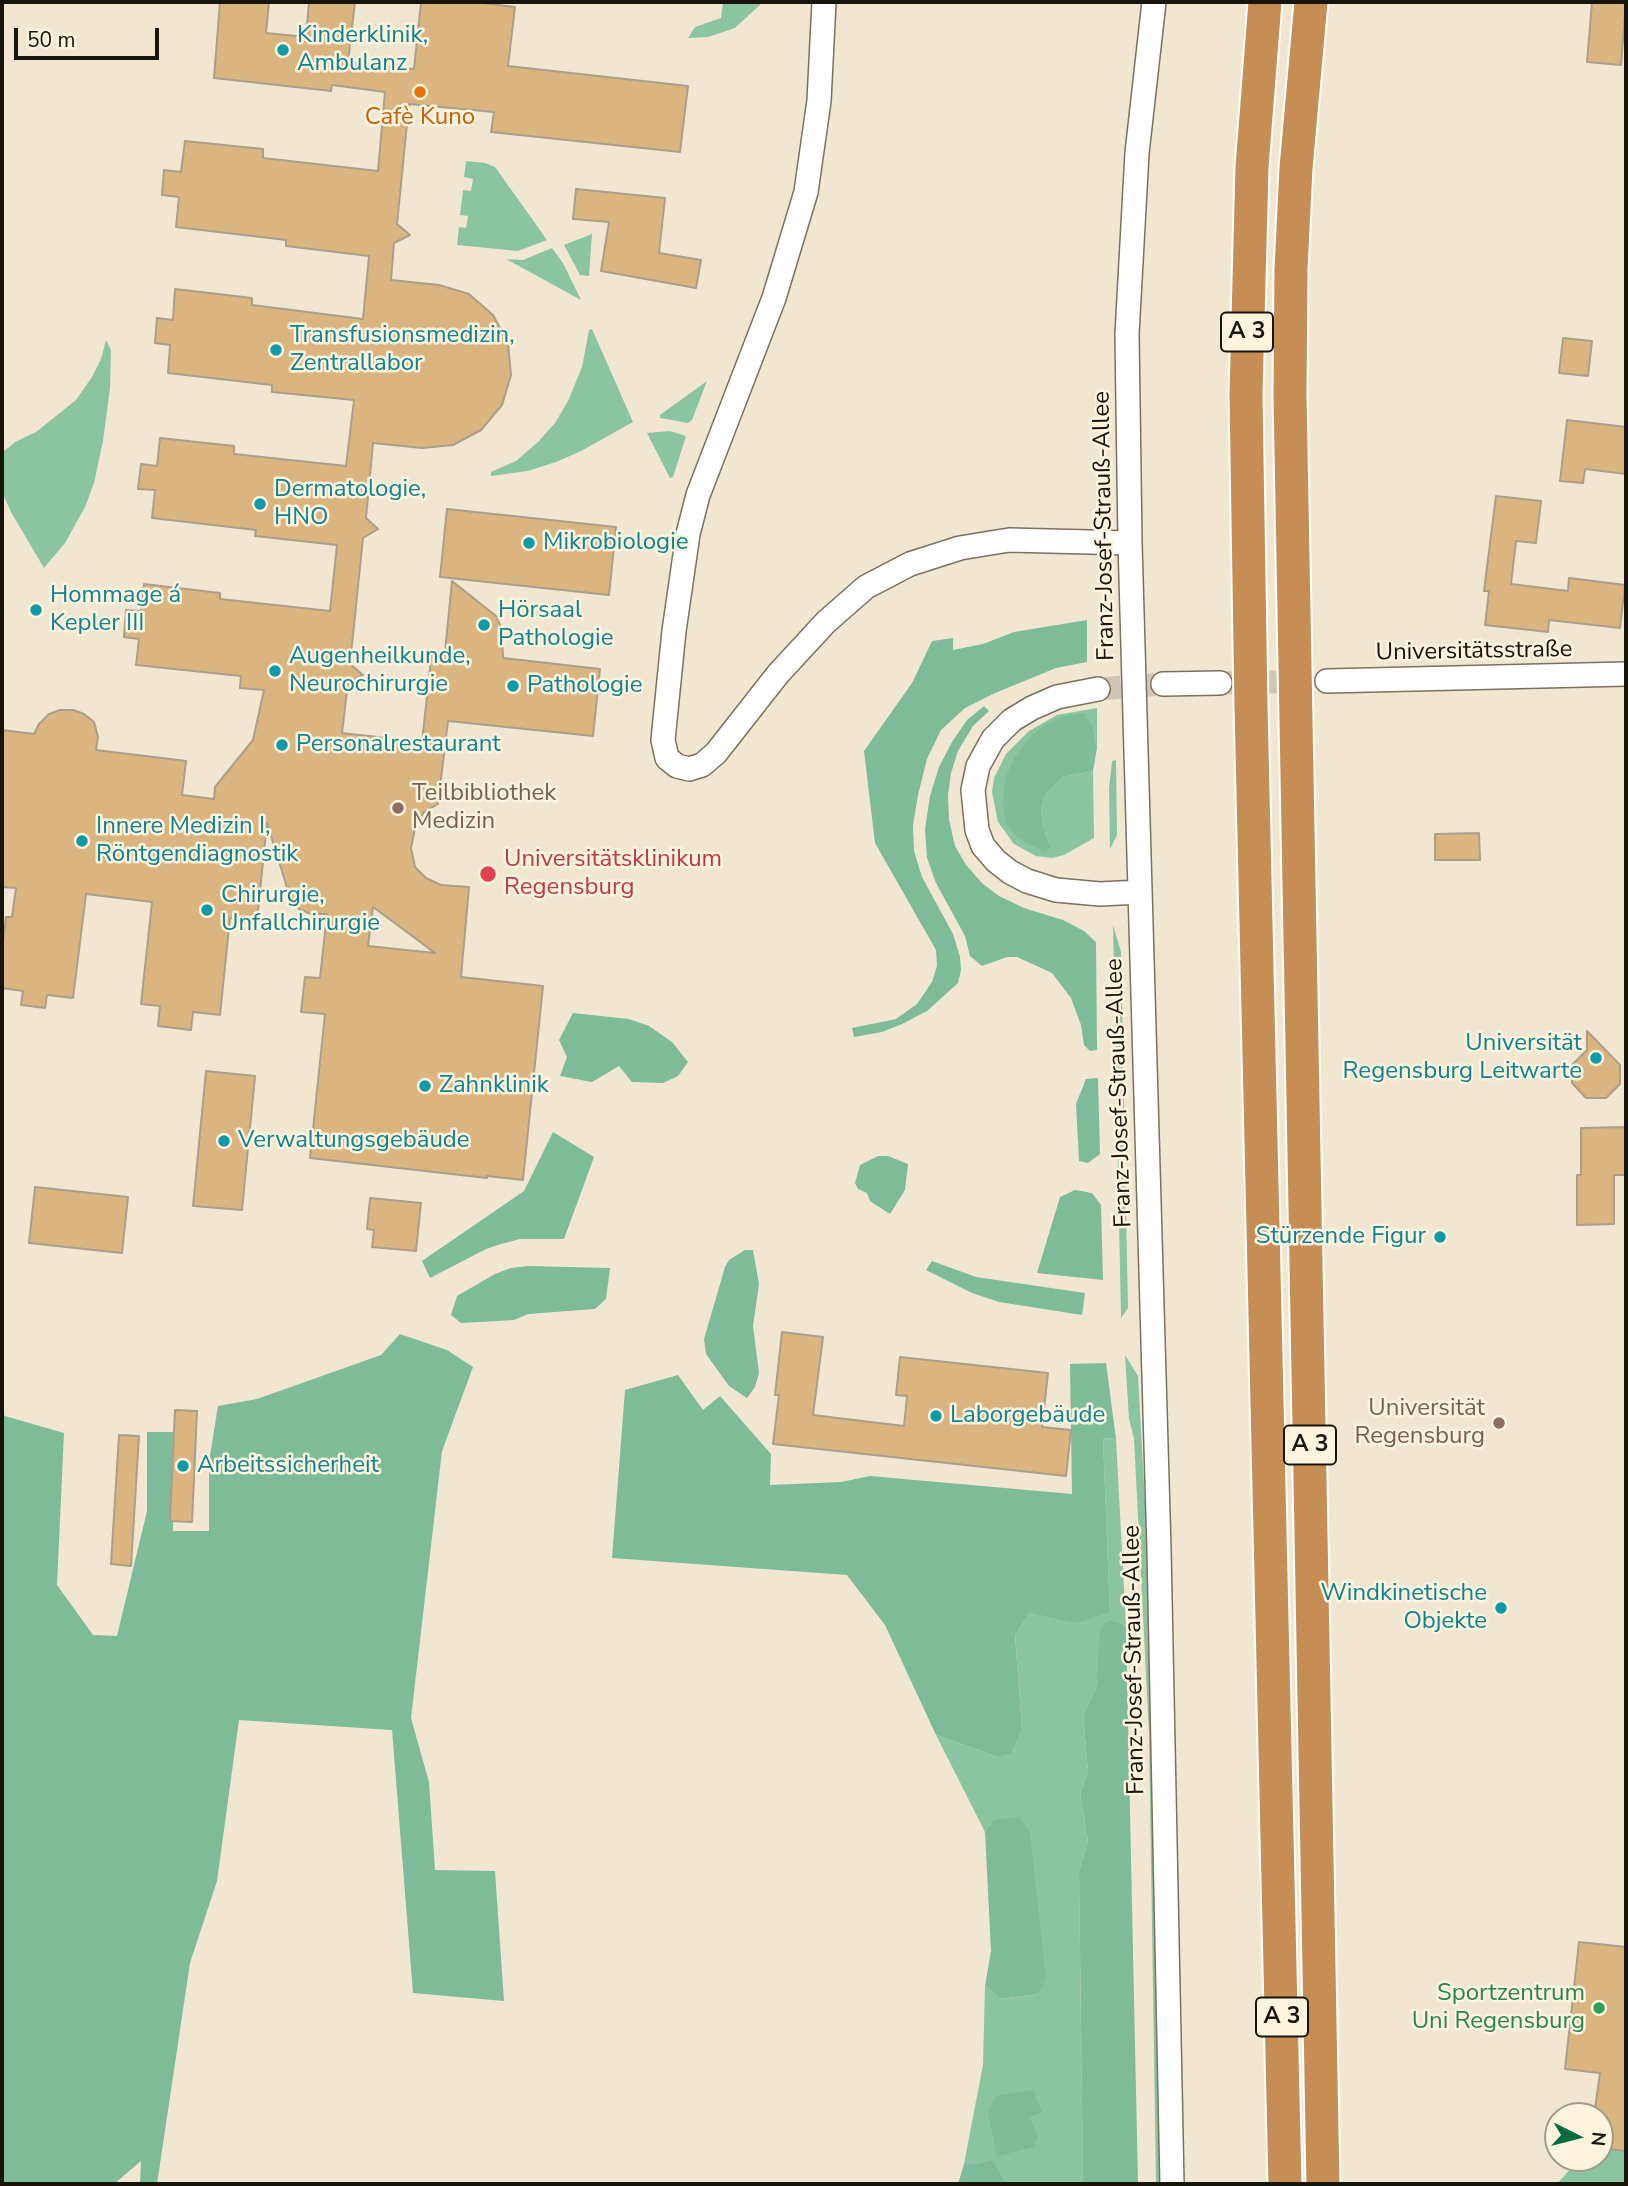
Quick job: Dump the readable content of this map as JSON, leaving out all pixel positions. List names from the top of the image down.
{
  "streets": {
    "highway": ["A 3"],
    "street": ["Franz-Josef-Strauß-Allee", "Universitätsstraße"]
  },
  "places": [
    "Kinderklinik, Ambulanz",
    "Cafè Kuno",
    "Transfusionsmedizin, Zentrallabor",
    "Dermatologie, HNO",
    "Mikrobiologie",
    "Hommage á Kepler III",
    "Hörsaal Pathologie",
    "Augenheilkunde, Neurochirurgie",
    "Pathologie",
    "Personalrestaurant",
    "Teilbibliothek Medizin",
    "Innere Medizin I, Röntgendiagnostik",
    "Universitätsklinikum Regensburg",
    "Chirurgie, Unfallchirurgie",
    "Universität Regensburg Leitwarte",
    "Zahnklinik",
    "Verwaltungsgebäude",
    "Stürzende Figur",
    "Laborgebäude",
    "Universität Regensburg",
    "Arbeitssicherheit",
    "Windkinetische Objekte",
    "Sportzentrum Uni Regensburg"
  ],
  "scale_bar": "50 m",
  "north": "right"
}
